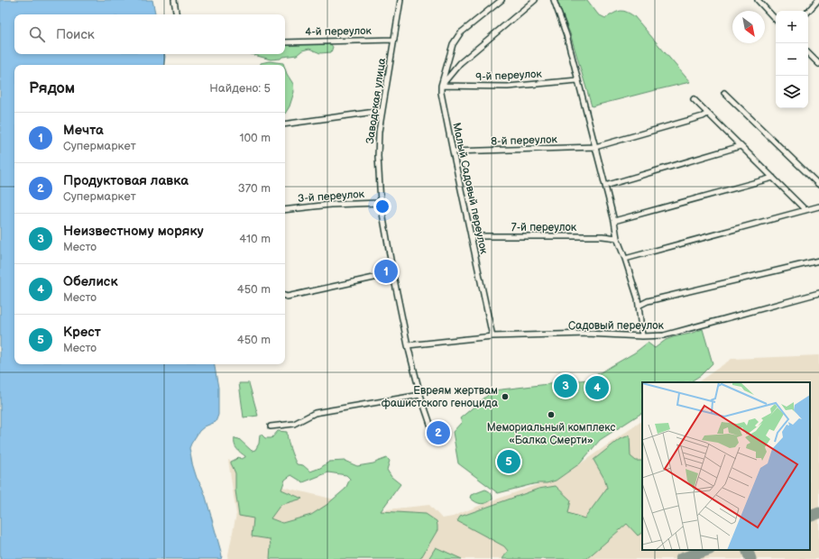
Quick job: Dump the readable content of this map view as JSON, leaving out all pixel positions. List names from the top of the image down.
{
  "streets": {
    "street": [
      "4-й переулок",
      "9-й переулок",
      "Заводская улица",
      "8-й переулок",
      "Малый Садовый переулок",
      "3-й переулок",
      "7-й переулок",
      "Садовый переулок"
    ]
  },
  "crossings": [
    ["4-й переулок", "Заводская улица"],
    ["9-й переулок", "Малый Садовый переулок"],
    ["Заводская улица", "3-й переулок"],
    ["Заводская улица", "Садовый переулок"],
    ["8-й переулок", "Малый Садовый переулок"],
    ["Малый Садовый переулок", "7-й переулок"],
    ["Малый Садовый переулок", "Садовый переулок"]
  ],
  "places": ["Евреям жертвам фашистского геноцида", "Мемориальный комплекс «Балка Смерти»"],
  "north": "bottom right",
  "page": {
    "map_buttons": ["+", "−"],
    "search": "Поиск",
    "heading": ["Рядом", "Найдено: 5"],
    "list": [
      {
        "mark": "1",
        "name": "Мечта",
        "note": "Супермаркет",
        "value": "100 m"
      },
      {
        "mark": "2",
        "name": "Продуктовая лавка",
        "note": "Супермаркет",
        "value": "370 m"
      },
      {
        "mark": "3",
        "name": "Неизвестному моряку",
        "note": "Место",
        "value": "410 m"
      },
      {
        "mark": "4",
        "name": "Обелиск",
        "note": "Место",
        "value": "450 m"
      },
      {
        "mark": "5",
        "name": "Крест",
        "note": "Место",
        "value": "450 m"
      }
    ],
    "pins": [
      "1",
      "3",
      "4",
      "2",
      "5"
    ]
  }
}
